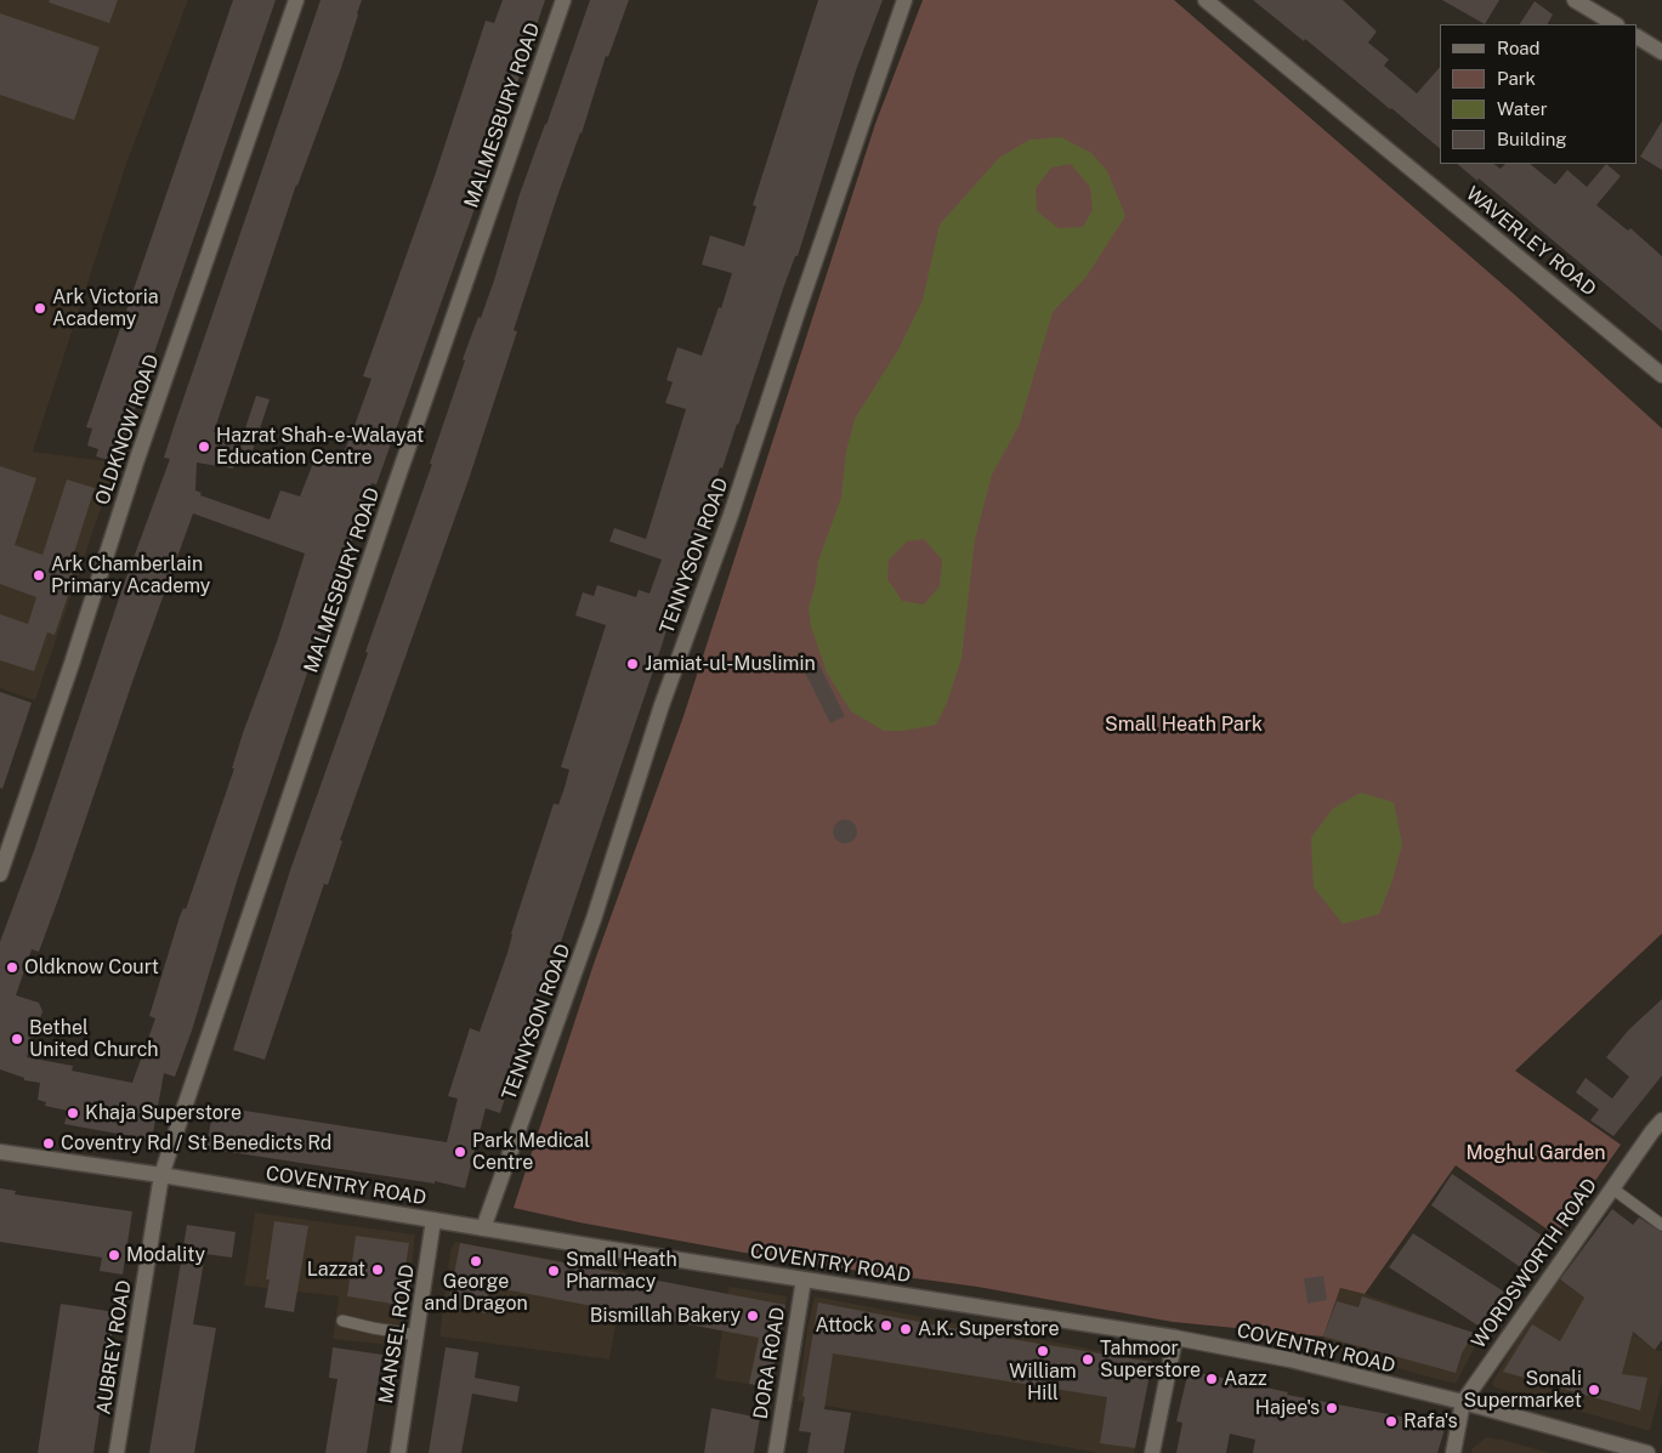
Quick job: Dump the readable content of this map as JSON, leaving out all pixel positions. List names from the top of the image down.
{
  "streets": {
    "street": [
      "MALMESBURY ROAD",
      "WAVERLEY ROAD",
      "OLDKNOW ROAD",
      "TENNYSON ROAD",
      "COVENTRY ROAD",
      "WORDSWORTH ROAD",
      "MANSEL ROAD",
      "AUBREY ROAD",
      "DORA ROAD"
    ]
  },
  "crossings": [
    ["MALMESBURY ROAD", "COVENTRY ROAD"],
    ["MALMESBURY ROAD", "AUBREY ROAD"],
    ["TENNYSON ROAD", "COVENTRY ROAD"],
    ["COVENTRY ROAD", "WORDSWORTH ROAD"],
    ["COVENTRY ROAD", "MANSEL ROAD"],
    ["COVENTRY ROAD", "AUBREY ROAD"],
    ["COVENTRY ROAD", "DORA ROAD"]
  ],
  "parks": ["Small Heath Park", "Moghul Garden"],
  "places": [
    "Ark Victoria Academy",
    "Hazrat Shah-e-Walayat Education Centre",
    "Ark Chamberlain Primary Academy",
    "Jamiat-ul-Muslimin",
    "Oldknow Court",
    "Bethel United Church",
    "Khaja Superstore",
    "Coventry Rd / St Benedicts Rd",
    "Park Medical Centre",
    "Modality",
    "George and Dragon",
    "Lazzat",
    "Small Heath Pharmacy",
    "Bismillah Bakery",
    "Attock",
    "A.K. Superstore",
    "William Hill",
    "Tahmoor Superstore",
    "Aazz",
    "Sonali Supermarket",
    "Hajee's",
    "Rafa's"
  ],
  "legend": [
    "Road",
    "Park",
    "Water",
    "Building"
  ]
}
